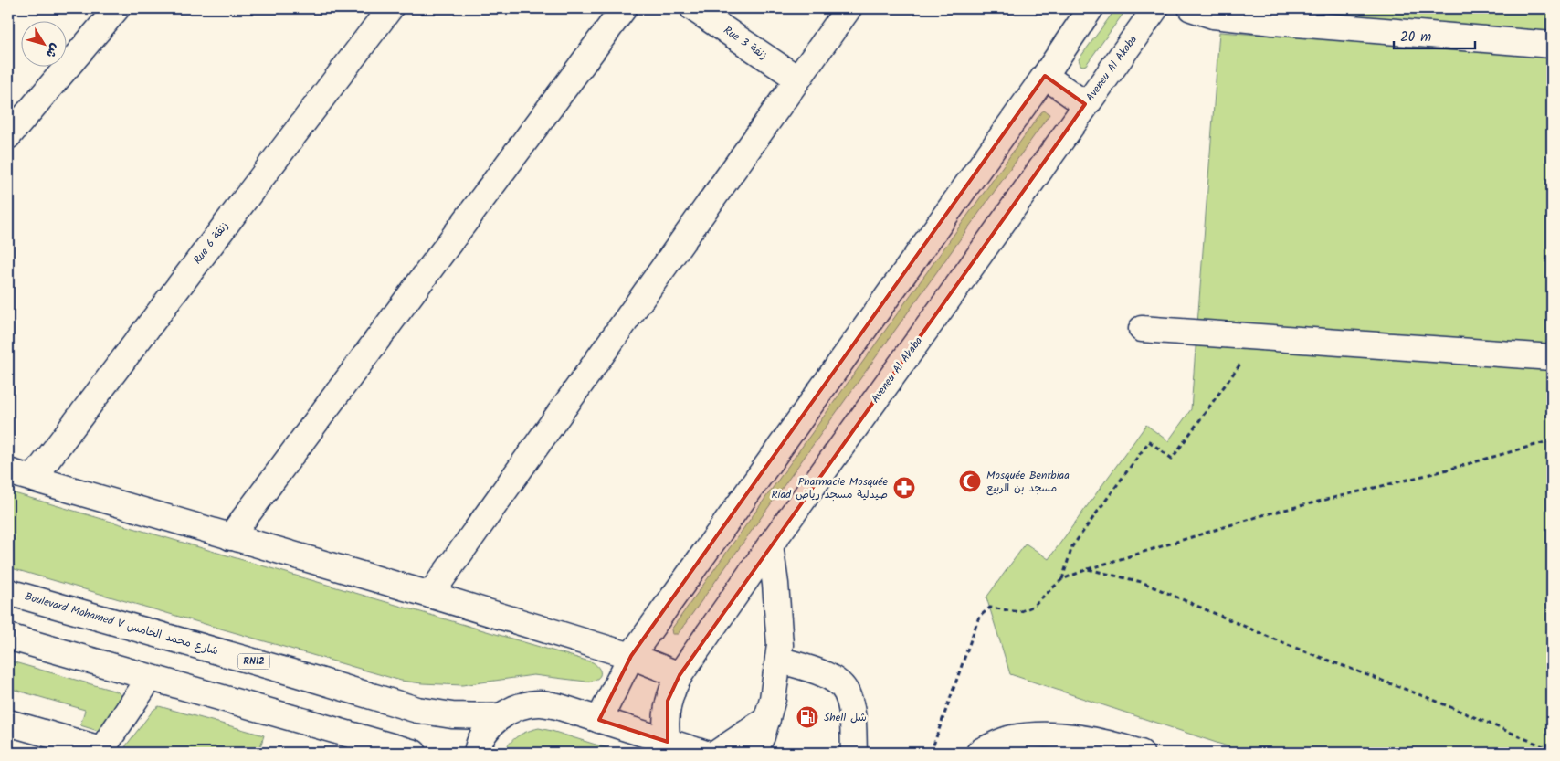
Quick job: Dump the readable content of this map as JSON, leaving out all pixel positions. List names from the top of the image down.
{
  "streets": {
    "street": [
      "Rue 3 زنقة",
      "Aveneu Al Akaba",
      "Rue 6 زنقة",
      "Boulevard Mohamed V شارع محمد الخامس",
      "RN12"
    ]
  },
  "crossings": [
    ["Aveneu Al Akaba", "RN12"],
    ["Boulevard Mohamed V شارع محمد الخامس", "RN12"]
  ],
  "places": {
    "mosque": ["Mosquée Benrbiaa مسجد بن الربيع"],
    "pharmacy": ["Pharmacie Mosquée Riad صيدلية مسجد رياض"],
    "fuel station": ["Shell شل"]
  },
  "scale_bar": "20 m",
  "north": "bottom right"
}
